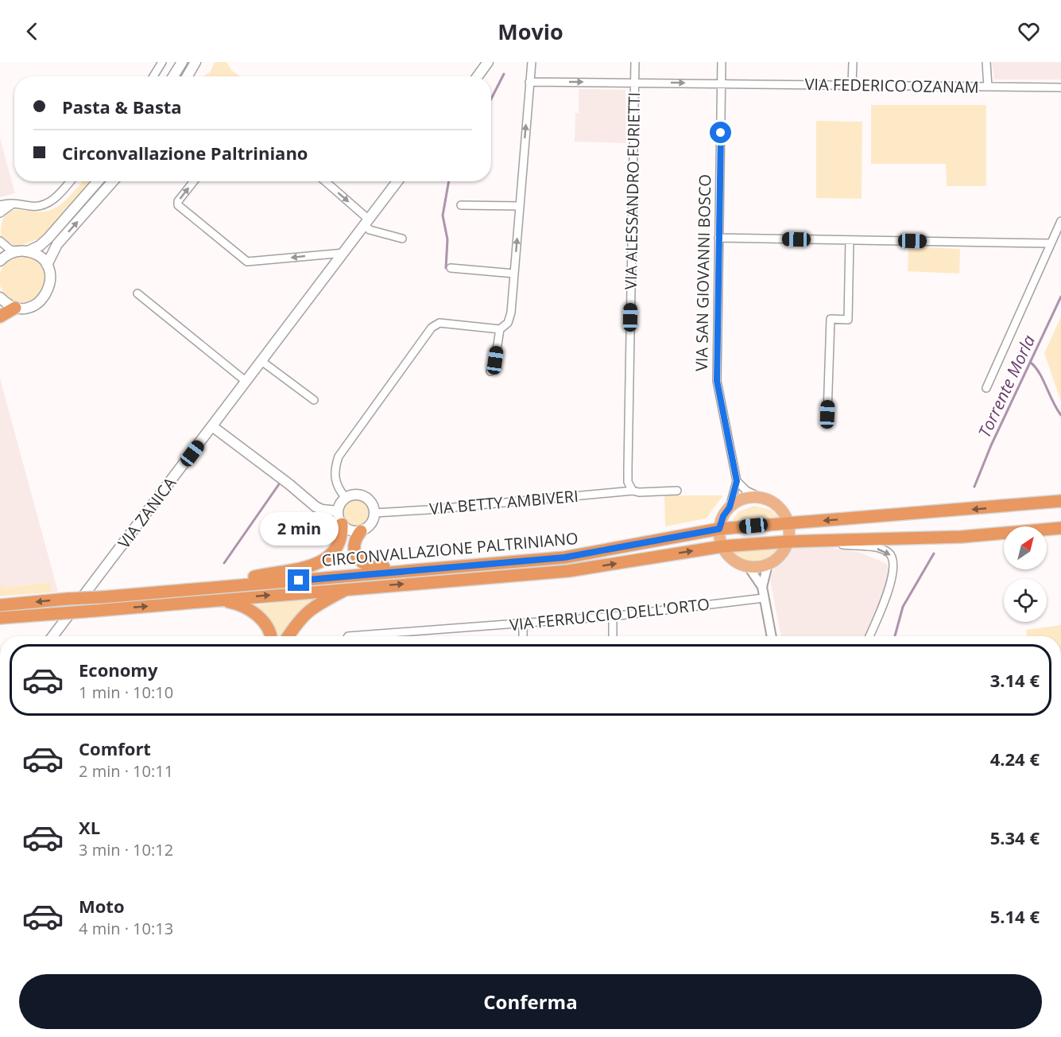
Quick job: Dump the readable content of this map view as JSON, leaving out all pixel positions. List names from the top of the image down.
{
  "streets": {
    "highway": ["CIRCONVALLAZIONE PALTRINIANO"],
    "main road": ["VIA SAN GIOVANNI BOSCO", "VIA ZANICA"],
    "street": [
      "VIA FEDERICO OZANAM",
      "VIA ALESSANDRO FURIETTI",
      "VIA BETTY AMBIVERI",
      "VIA FERRUCCIO DELL'ORTO"
    ]
  },
  "crossings": [
    ["VIA FEDERICO OZANAM", "VIA ALESSANDRO FURIETTI"],
    ["VIA FEDERICO OZANAM", "VIA SAN GIOVANNI BOSCO"],
    ["VIA ALESSANDRO FURIETTI", "VIA BETTY AMBIVERI"],
    ["VIA SAN GIOVANNI BOSCO", "CIRCONVALLAZIONE PALTRINIANO"]
  ],
  "one_way": ["VIA FEDERICO OZANAM"],
  "water": ["Torrente Morla"],
  "north": "top right",
  "page": {
    "header": "Movio",
    "banner": ["Pasta & Basta", "Circonvallazione Paltriniano"],
    "bubble": "2 min",
    "list": [
      {
        "name": "Economy",
        "note": "1 min · 10:10",
        "value": "3.14 €"
      },
      {
        "name": "Comfort",
        "note": "2 min · 10:11",
        "value": "4.24 €"
      },
      {
        "name": "XL",
        "note": "3 min · 10:12",
        "value": "5.34 €"
      },
      {
        "name": "Moto",
        "note": "4 min · 10:13",
        "value": "5.14 €"
      }
    ],
    "buttons": "Conferma"
  }
}
